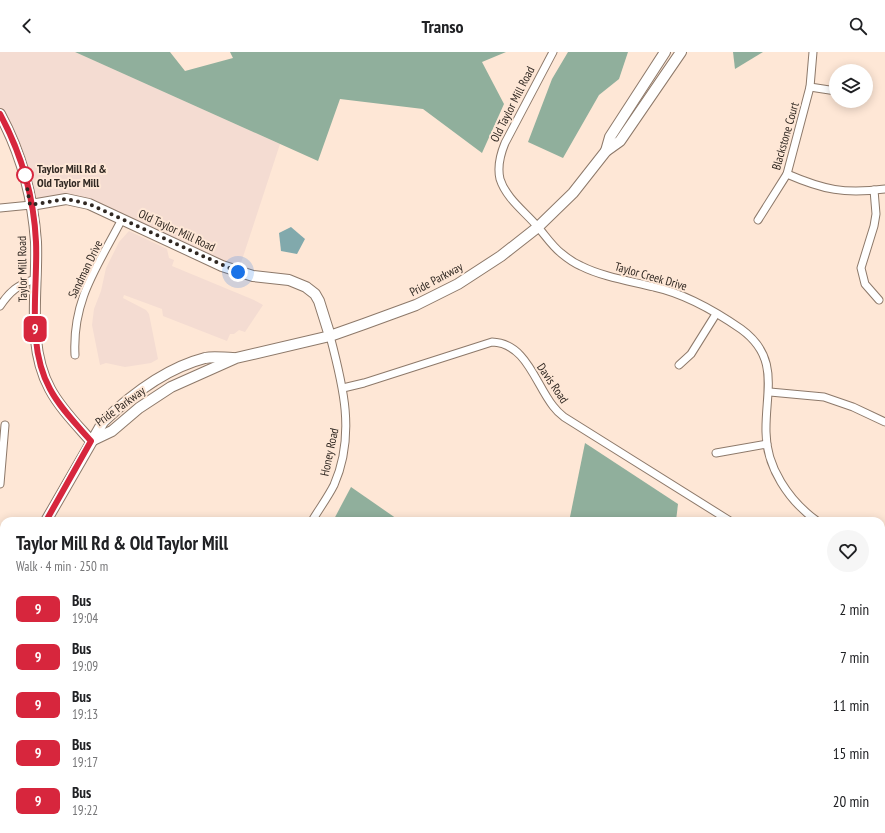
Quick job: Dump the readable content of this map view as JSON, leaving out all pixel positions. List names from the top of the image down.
{
  "streets": {
    "main road": ["Old Taylor Mill Road", "Taylor Mill Road", "Pride Parkway"],
    "street": [
      "Blackstone Court",
      "Sandman Drive",
      "Taylor Creek Drive",
      "Davis Road",
      "Honey Road"
    ]
  },
  "crossings": [
    ["Old Taylor Mill Road", "Taylor Mill Road"],
    ["Old Taylor Mill Road", "Sandman Drive"],
    ["Old Taylor Mill Road", "Taylor Creek Drive"],
    ["Old Taylor Mill Road", "Pride Parkway"],
    ["Old Taylor Mill Road", "Honey Road"],
    ["Taylor Mill Road", "Pride Parkway"],
    ["Taylor Creek Drive", "Pride Parkway"],
    ["Pride Parkway", "Honey Road"],
    ["Davis Road", "Honey Road"]
  ],
  "places": ["Taylor Mill Rd & Old Taylor Mill"],
  "lines": ["bus line 9"],
  "page": {
    "header": "Transo",
    "on_map": "9",
    "heading": ["Taylor Mill Rd & Old Taylor Mill", "Walk · 4 min · 250 m"],
    "list": [
      {
        "mark": "9",
        "name": "Bus",
        "note": "19:04",
        "value": "2 min"
      },
      {
        "mark": "9",
        "name": "Bus",
        "note": "19:09",
        "value": "7 min"
      },
      {
        "mark": "9",
        "name": "Bus",
        "note": "19:13",
        "value": "11 min"
      },
      {
        "mark": "9",
        "name": "Bus",
        "note": "19:17",
        "value": "15 min"
      },
      {
        "mark": "9",
        "name": "Bus",
        "note": "19:22",
        "value": "20 min"
      }
    ]
  }
}
